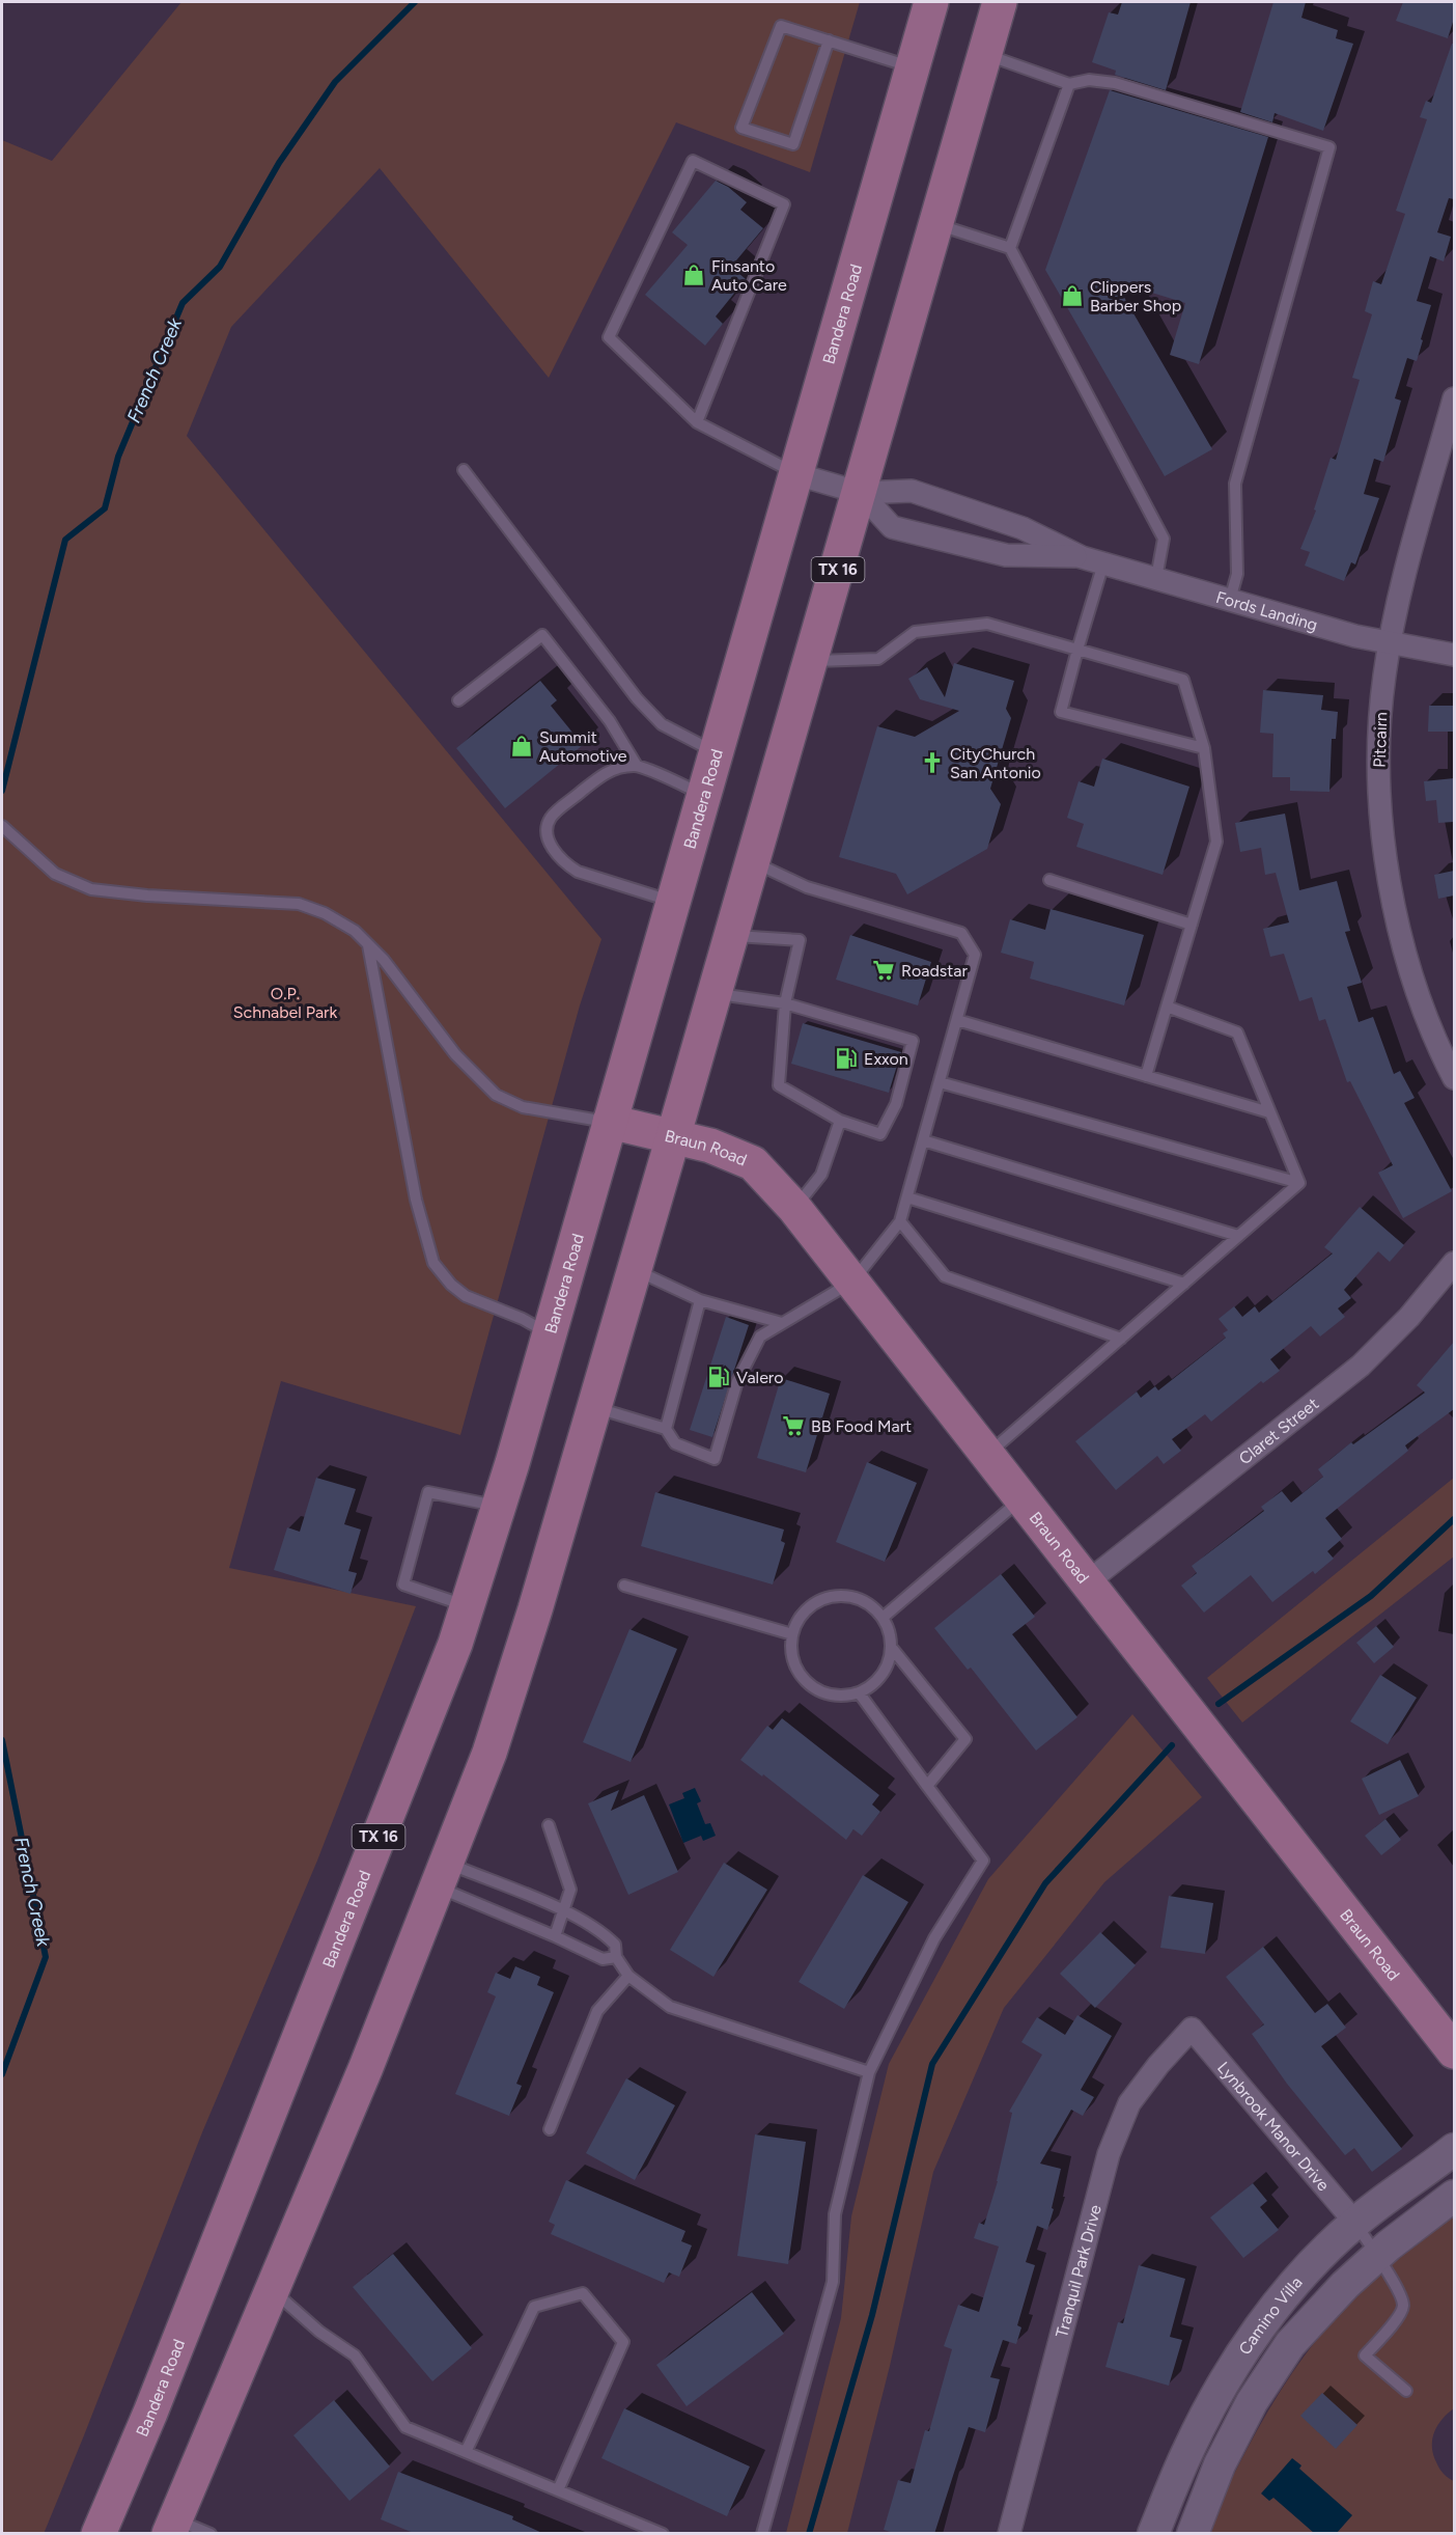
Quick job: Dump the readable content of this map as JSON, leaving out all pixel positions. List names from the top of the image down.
{
  "streets": {
    "main road": ["Bandera Road", "TX 16", "Braun Road"],
    "street": [
      "Fords Landing",
      "Pitcairn",
      "Claret Street",
      "Lynbrook Manor Drive",
      "Tranquil Park Drive",
      "Camino Villa"
    ]
  },
  "crossings": [
    ["Bandera Road", "Fords Landing"],
    ["Bandera Road", "Braun Road"],
    ["TX 16", "Fords Landing"],
    ["TX 16", "Braun Road"],
    ["Fords Landing", "Pitcairn"],
    ["Braun Road", "Claret Street"],
    ["Lynbrook Manor Drive", "Tranquil Park Drive"],
    ["Lynbrook Manor Drive", "Camino Villa"]
  ],
  "water": ["French Creek"],
  "parks": ["O.P. Schnabel Park"],
  "places": {
    "shop": ["Finsanto Auto Care", "Clippers Barber Shop", "Summit Automotive"],
    "church": ["CityChurch San Antonio"],
    "supermarket": ["Roadstar", "BB Food Mart"],
    "fuel station": ["Exxon", "Valero"]
  }
}
